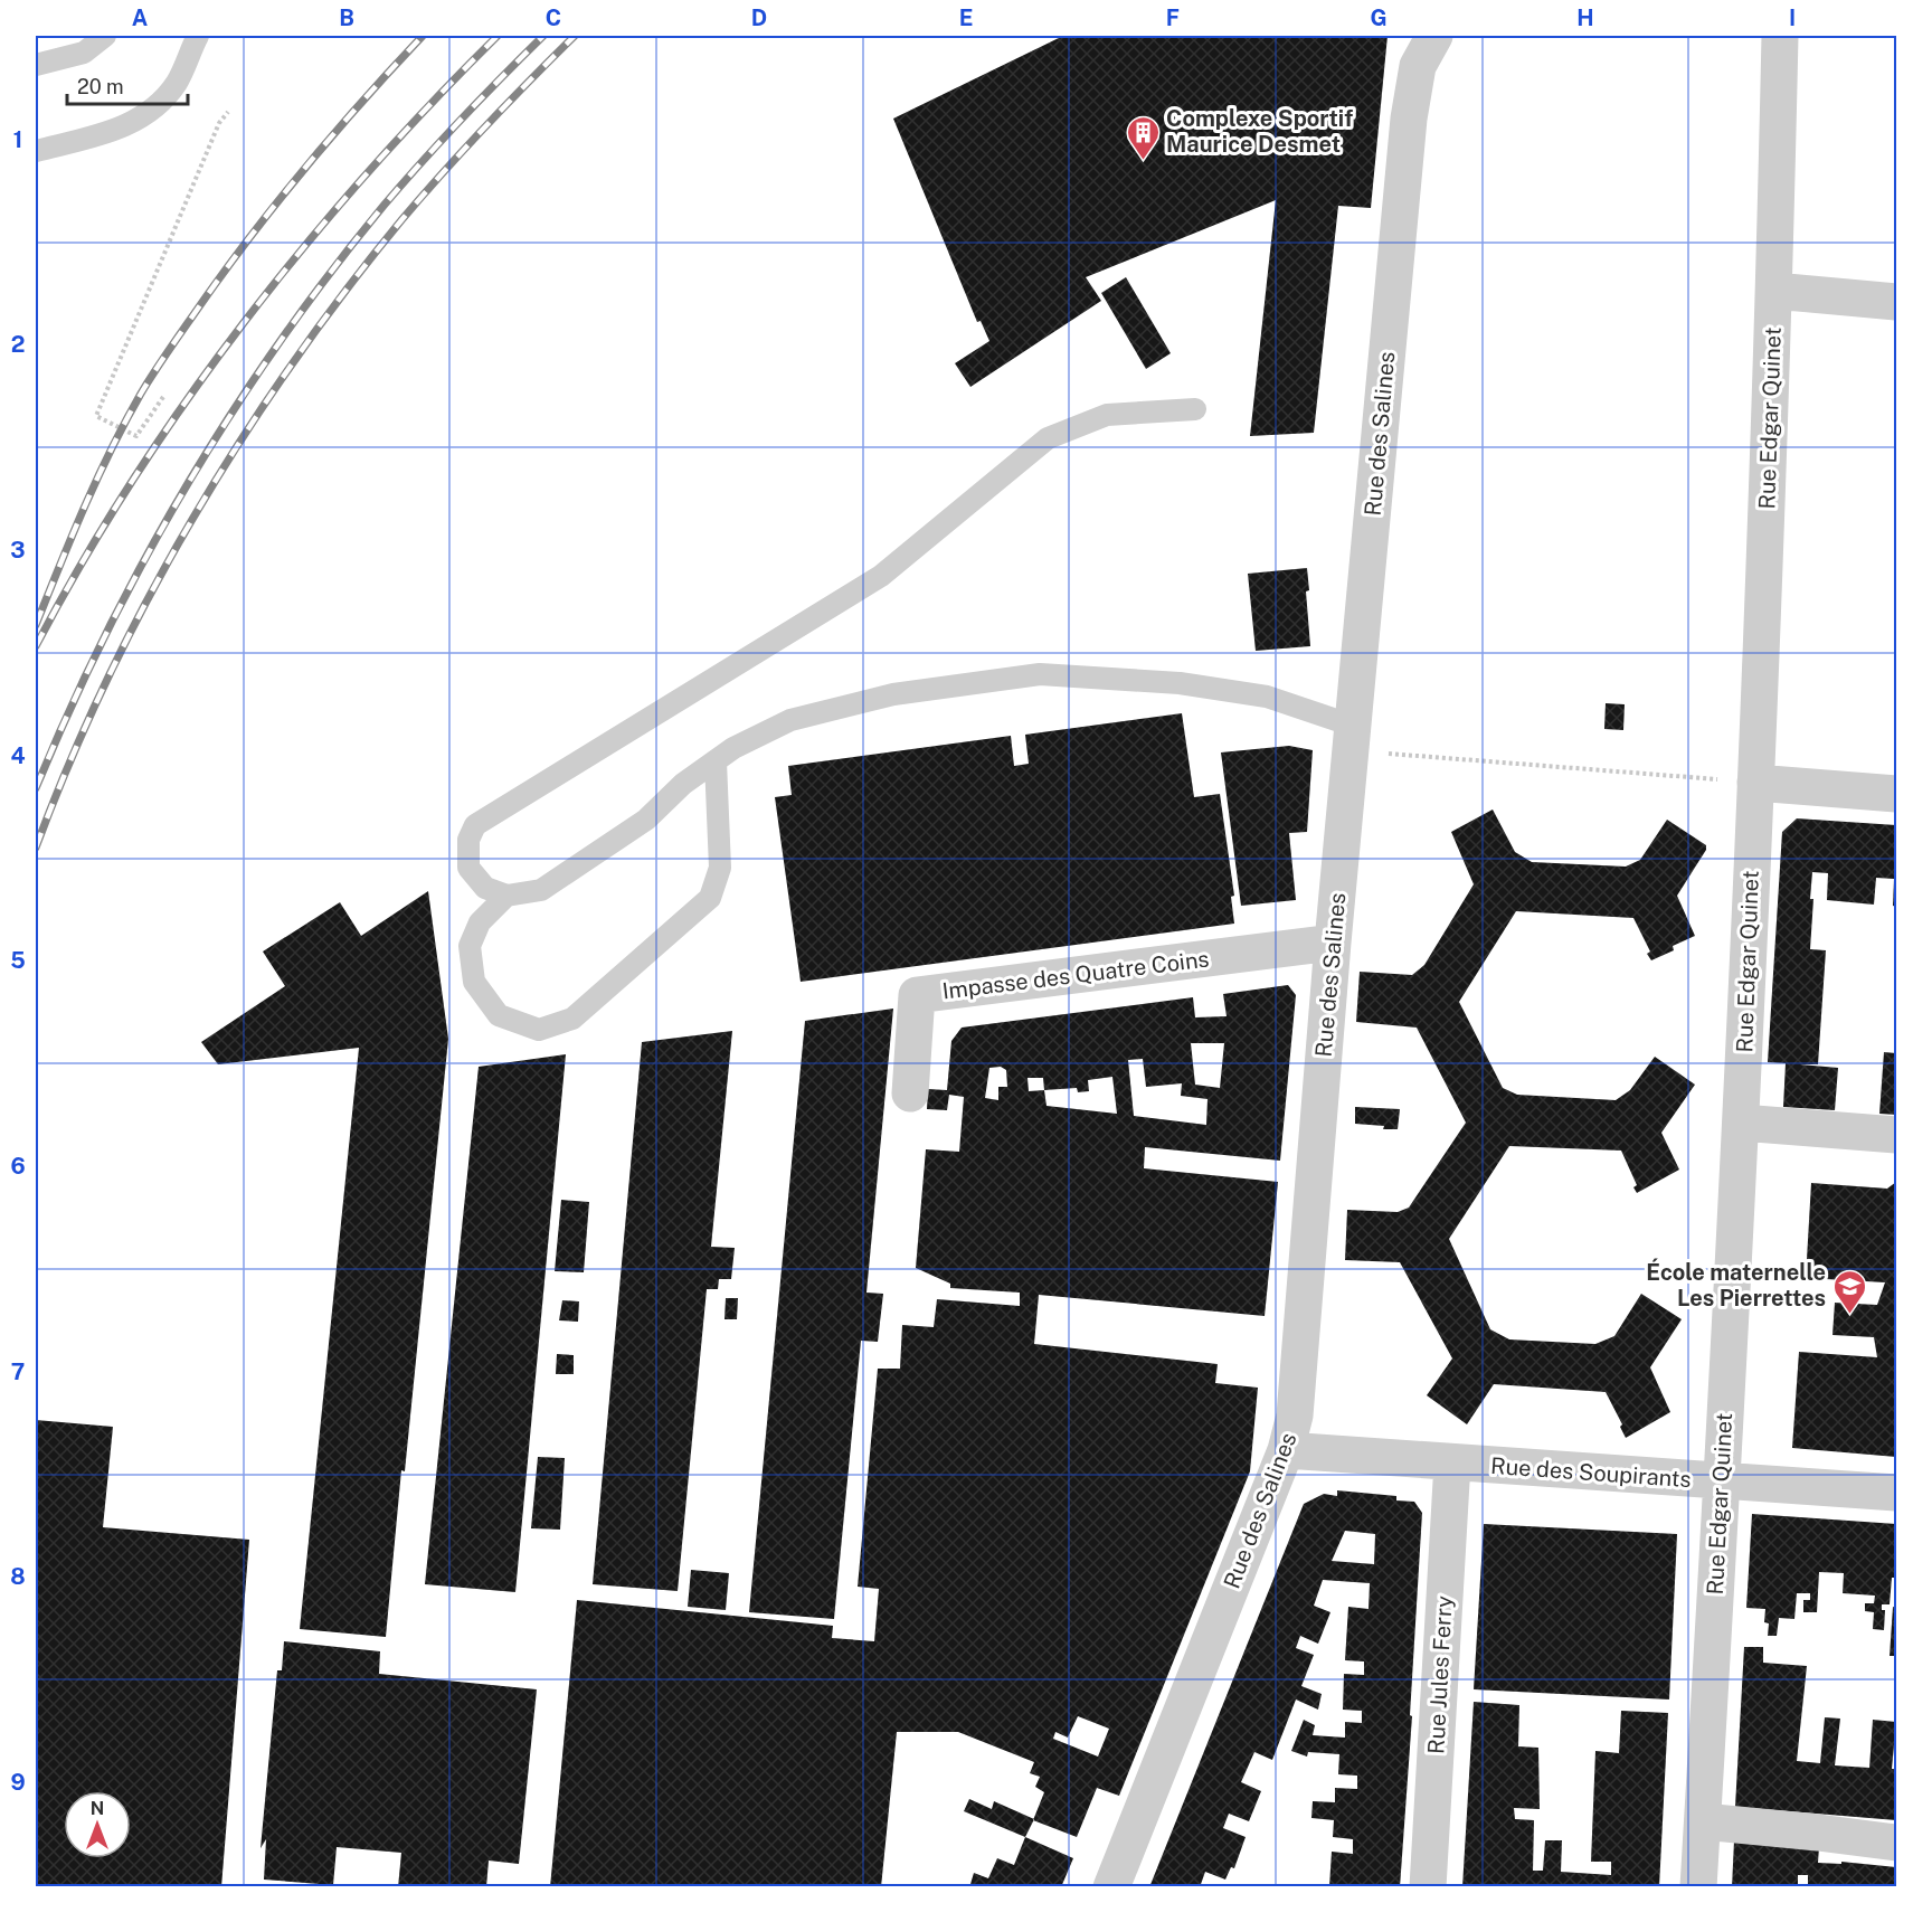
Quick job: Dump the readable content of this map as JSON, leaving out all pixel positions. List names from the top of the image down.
{
  "streets": {
    "street": [
      "Rue Edgar Quinet",
      "Rue des Salines",
      "Impasse des Quatre Coins",
      "Rue des Soupirants",
      "Rue Jules Ferry"
    ]
  },
  "crossings": [
    ["Rue Edgar Quinet", "Rue des Soupirants"],
    ["Rue des Salines", "Impasse des Quatre Coins"],
    ["Rue des Salines", "Rue des Soupirants"],
    ["Rue des Soupirants", "Rue Jules Ferry"]
  ],
  "places": {
    "building": ["Complexe Sportif Maurice Desmet"],
    "school or university": ["École maternelle Les Pierrettes"]
  },
  "scale_bar": "20 m",
  "north": "top",
  "grid": {
    "columns": [
      "A",
      "B",
      "C",
      "D",
      "E",
      "F",
      "G",
      "H",
      "I"
    ],
    "rows": [
      "1",
      "2",
      "3",
      "4",
      "5",
      "6",
      "7",
      "8",
      "9"
    ]
  }
}
